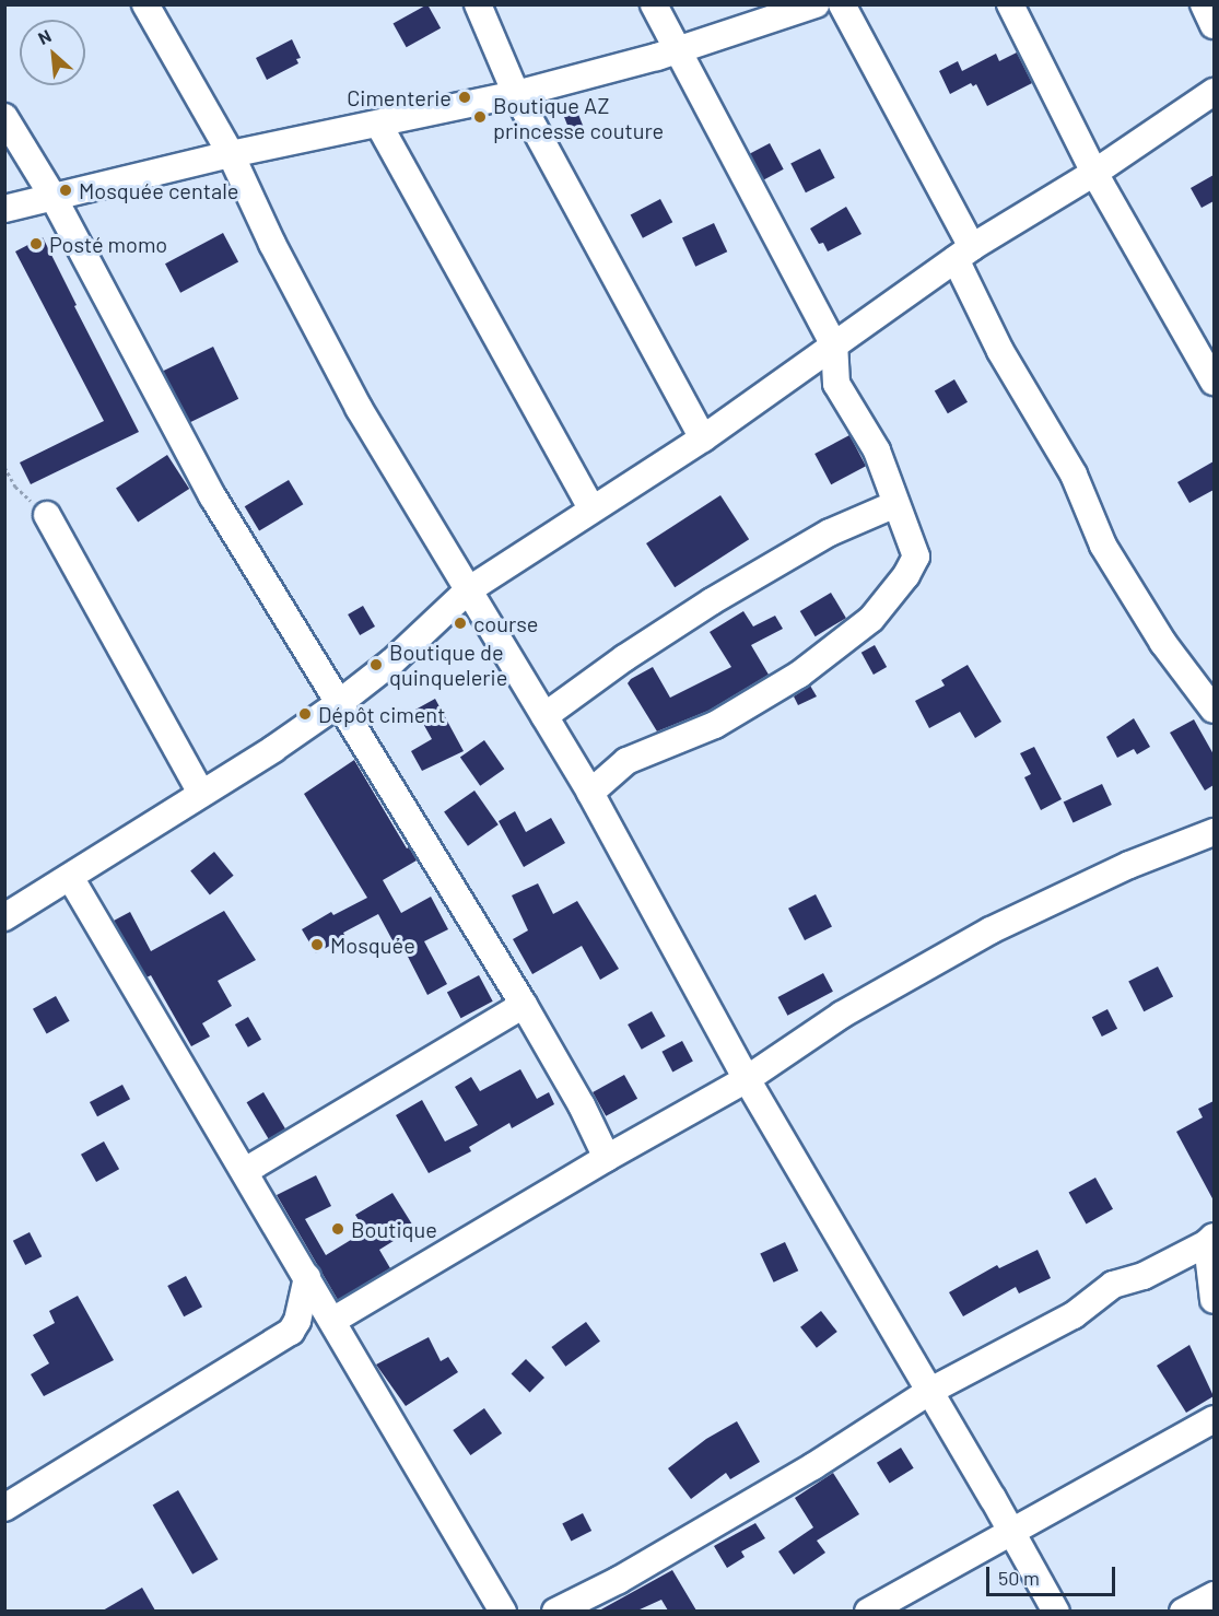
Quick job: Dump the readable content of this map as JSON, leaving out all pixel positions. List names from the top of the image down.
{
  "places": [
    "Cimenterie",
    "Boutique AZ princesse couture",
    "Mosquée centale",
    "Posté momo",
    "course",
    "Boutique de quinquelerie",
    "Dépôt ciment",
    "Mosquée",
    "Boutique"
  ],
  "scale_bar": "50 m",
  "north": "top left"
}
